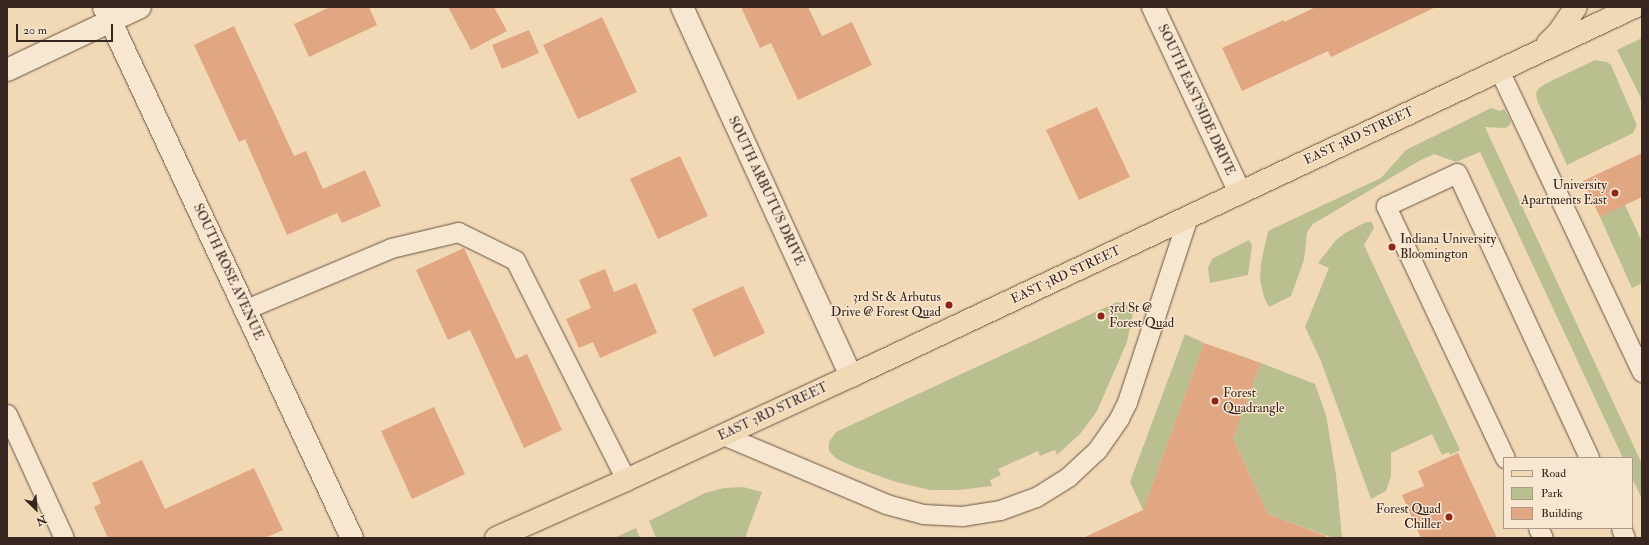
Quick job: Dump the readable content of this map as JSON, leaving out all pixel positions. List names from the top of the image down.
{
  "streets": {
    "main road": ["EAST 3RD STREET"],
    "street": ["SOUTH EASTSIDE DRIVE", "SOUTH ARBUTUS DRIVE", "SOUTH ROSE AVENUE"]
  },
  "crossings": [
    ["SOUTH EASTSIDE DRIVE", "EAST 3RD STREET"],
    ["EAST 3RD STREET", "SOUTH ARBUTUS DRIVE"]
  ],
  "places": [
    "University Apartments East",
    "Indiana University Bloomington",
    "3rd St & Arbutus Drive @ Forest Quad",
    "3rd St @ Forest Quad",
    "Forest Quadrangle",
    "Forest Quad Chiller"
  ],
  "legend": ["Road", "Park", "Building"],
  "scale_bar": "20 m",
  "north": "bottom right"
}
